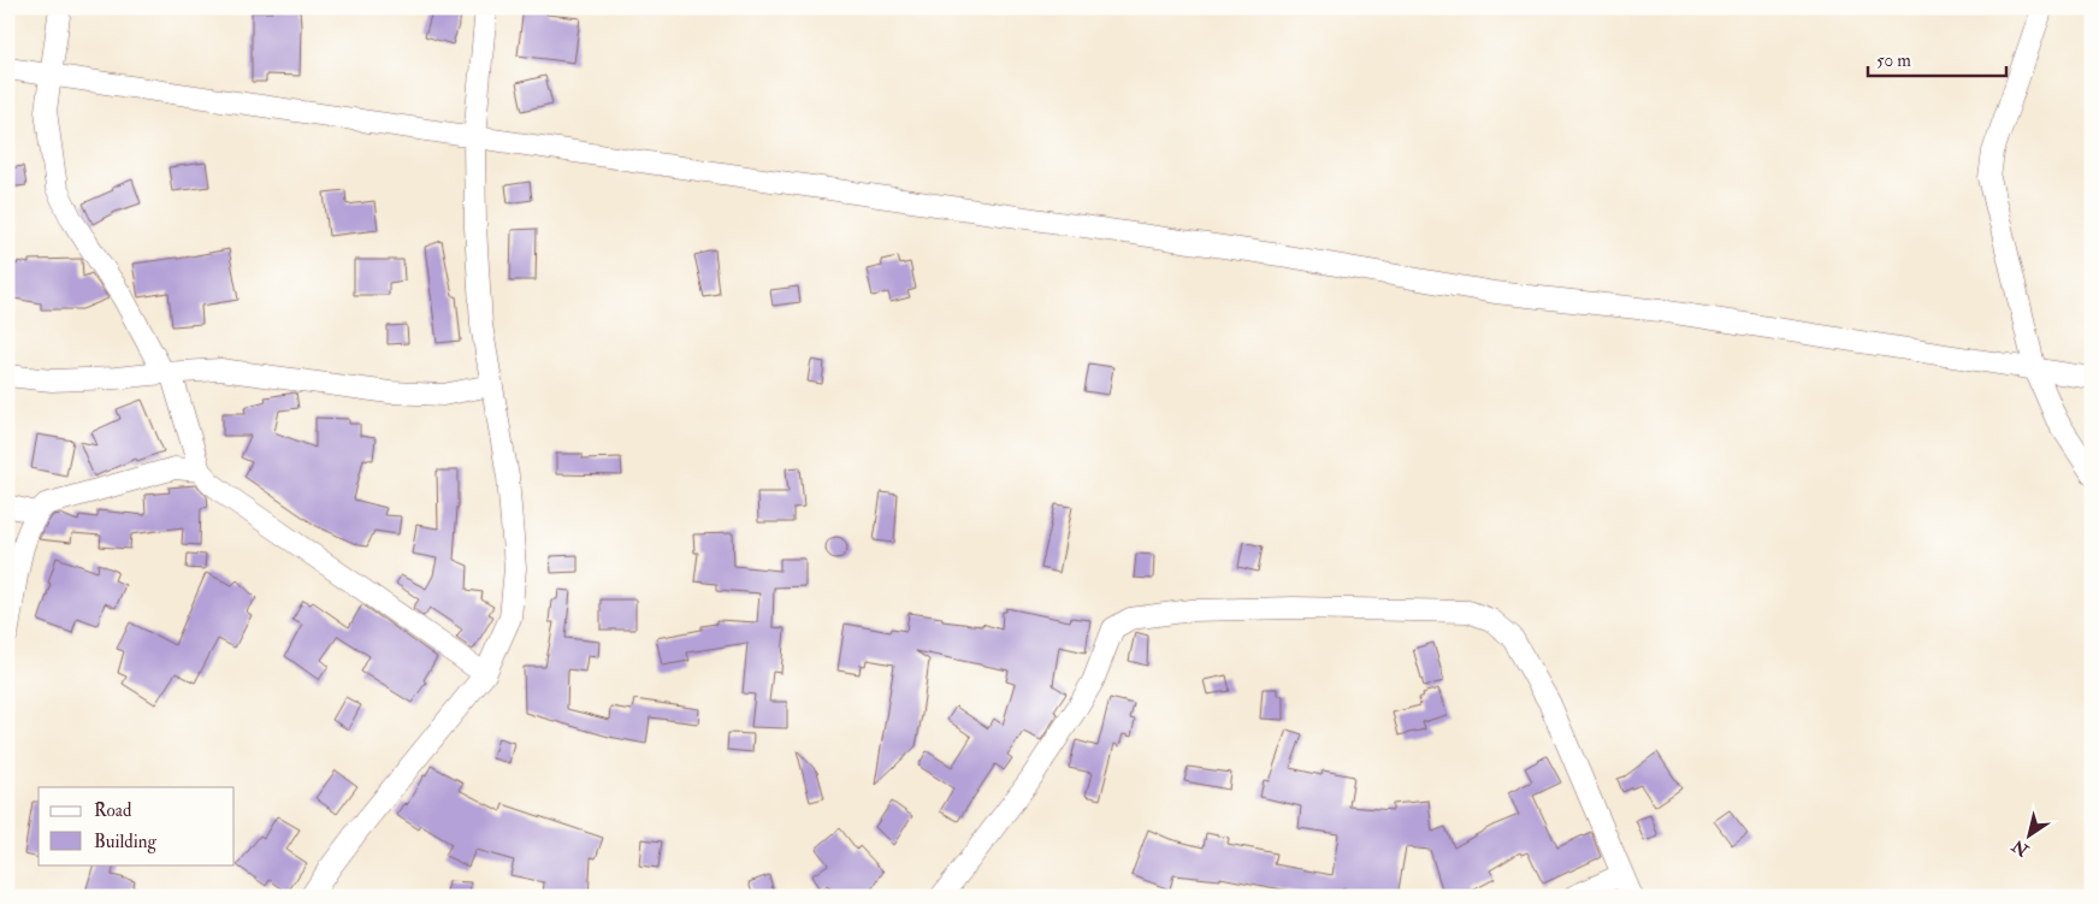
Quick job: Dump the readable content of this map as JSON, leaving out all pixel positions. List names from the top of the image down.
{
  "legend": ["Road", "Building"],
  "scale_bar": "50 m",
  "north": "bottom left"
}
